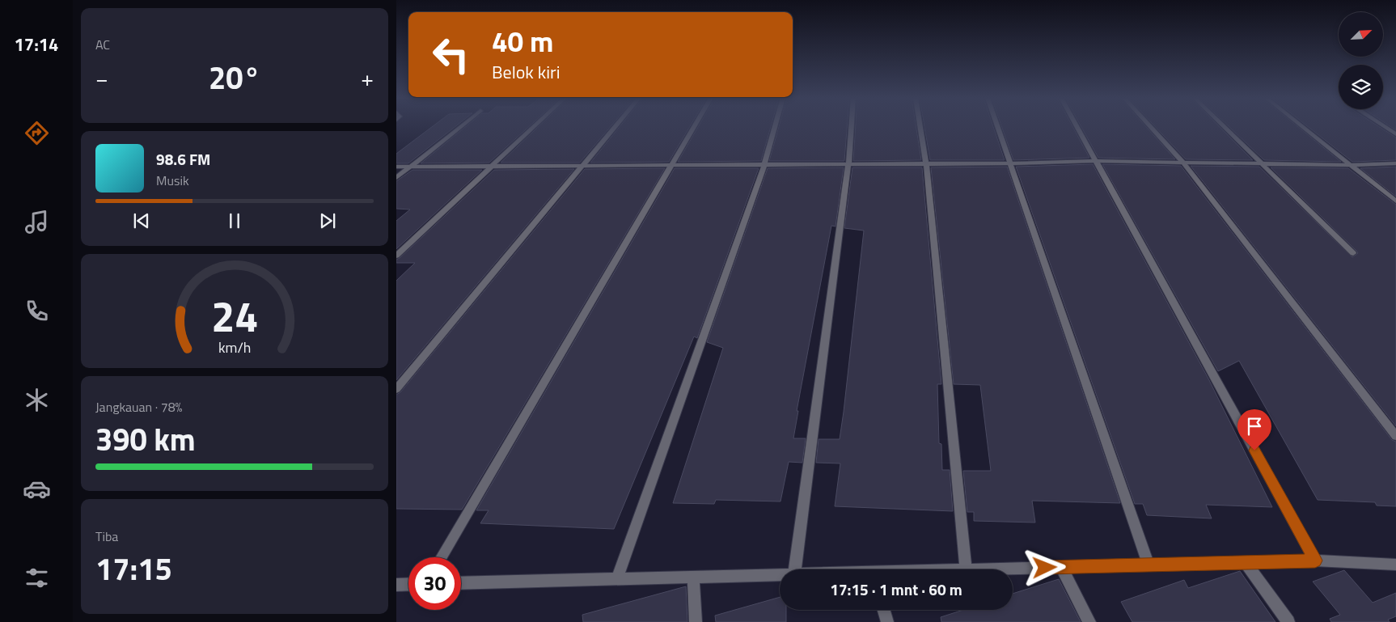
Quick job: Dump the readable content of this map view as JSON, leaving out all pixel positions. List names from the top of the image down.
{
  "north": "top right",
  "page": {
    "tabs": "17:14",
    "tile": [
      "AC",
      ["Jangkauan · 78%", "390 km"],
      ["Tiba", "17:15"]
    ],
    "turn": ["40 m", "Belok kiri"],
    "heat": ["−", "20°", "+"],
    "song": ["98.6 FM", "Musik"],
    "limit": "30",
    "trip": "17:15 · 1 mnt · 60 m",
    "gauge": ["24", "km/h"]
  }
}
